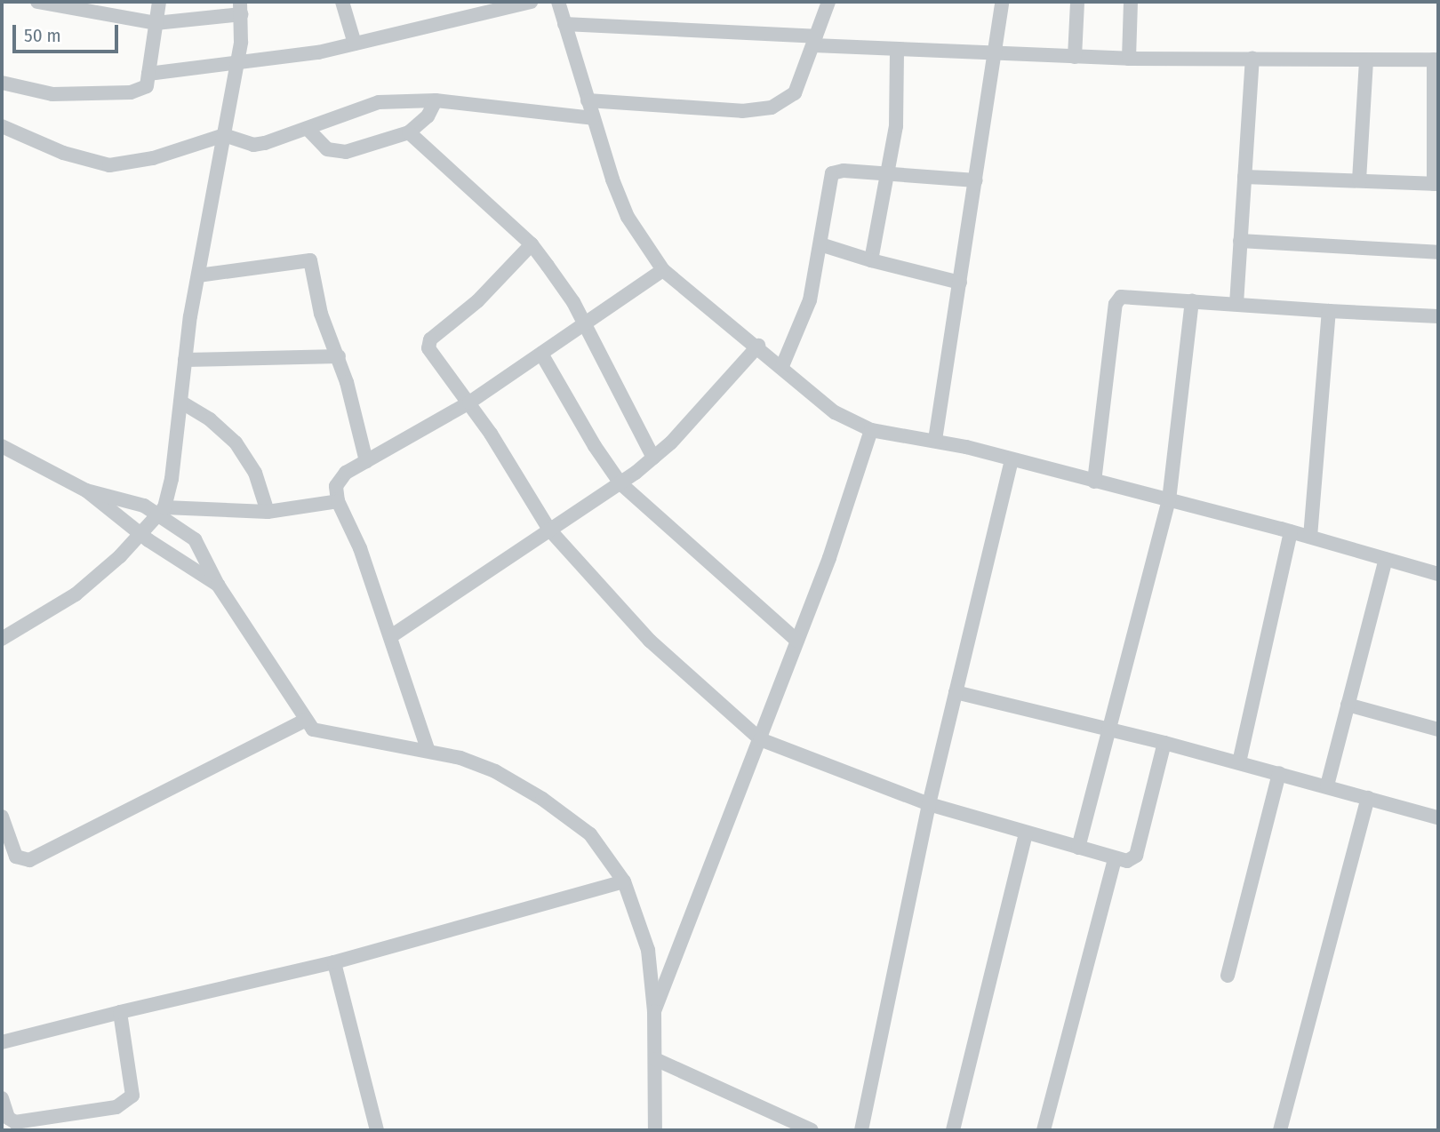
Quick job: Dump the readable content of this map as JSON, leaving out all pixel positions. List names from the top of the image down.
{
  "scale_bar": "50 m"
}
